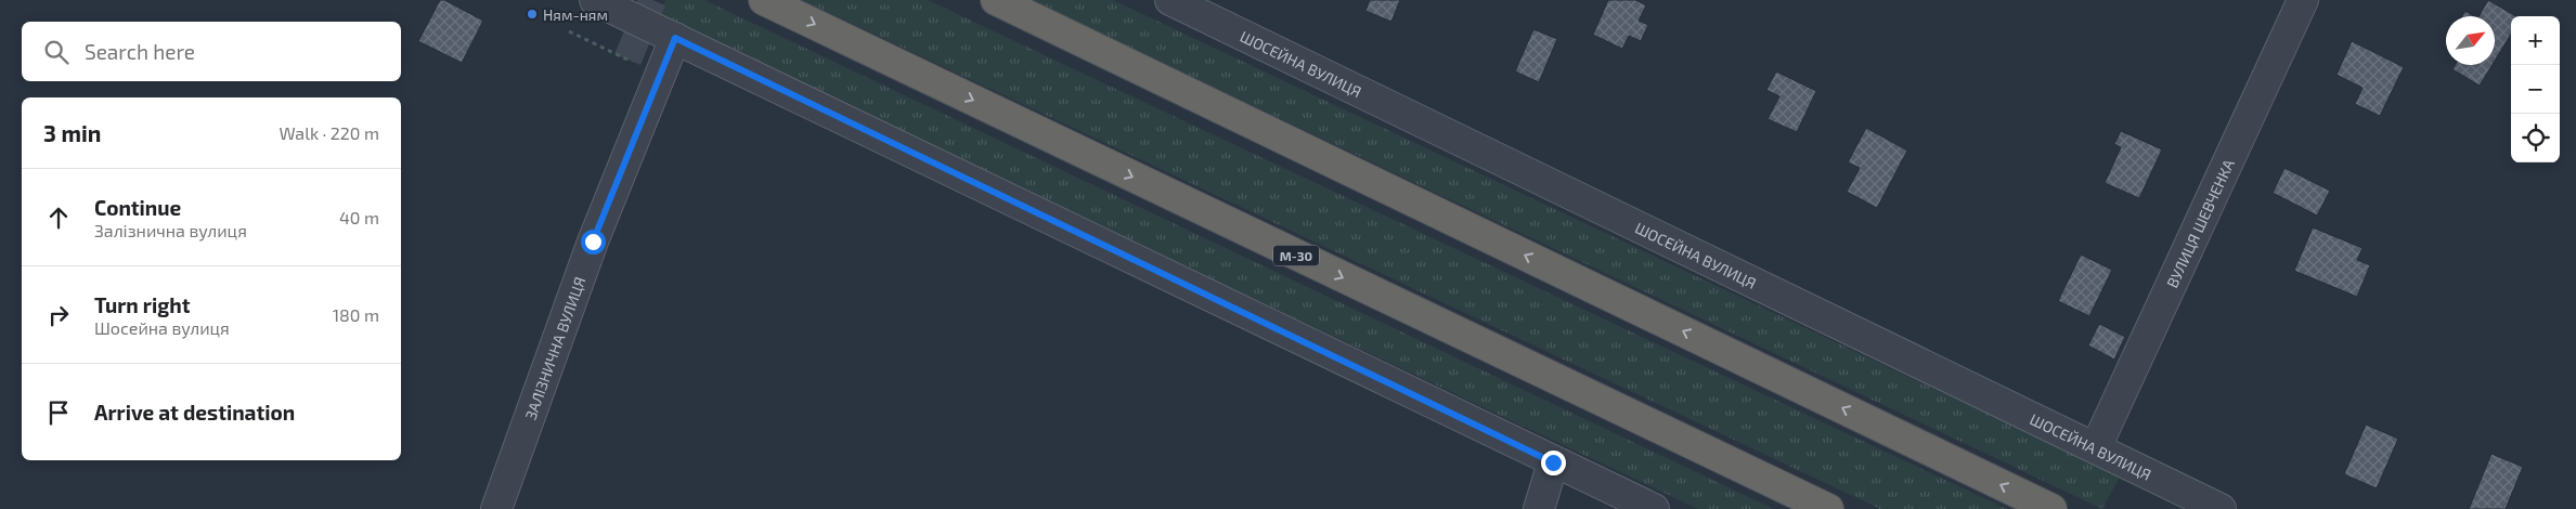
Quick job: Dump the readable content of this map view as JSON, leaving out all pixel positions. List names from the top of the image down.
{
  "streets": {
    "highway": ["М-30"],
    "street": ["ШОСЕЙНА ВУЛИЦЯ", "ВУЛИЦЯ ШЕВЧЕНКА", "ЗАЛІЗНИЧНА ВУЛИЦЯ"]
  },
  "crossings": [
    ["ШОСЕЙНА ВУЛИЦЯ", "ВУЛИЦЯ ШЕВЧЕНКА"]
  ],
  "places": ["Ням-ням"],
  "north": "top right",
  "page": {
    "map_buttons": ["+", "−"],
    "search": "Search here",
    "heading": ["3 min", "Walk · 220 m"],
    "list": [
      ["Continue", "Залізнична вулиця", "40 m"],
      ["Turn right", "Шосейна вулиця", "180 m"],
      "Arrive at destination"
    ]
  }
}
